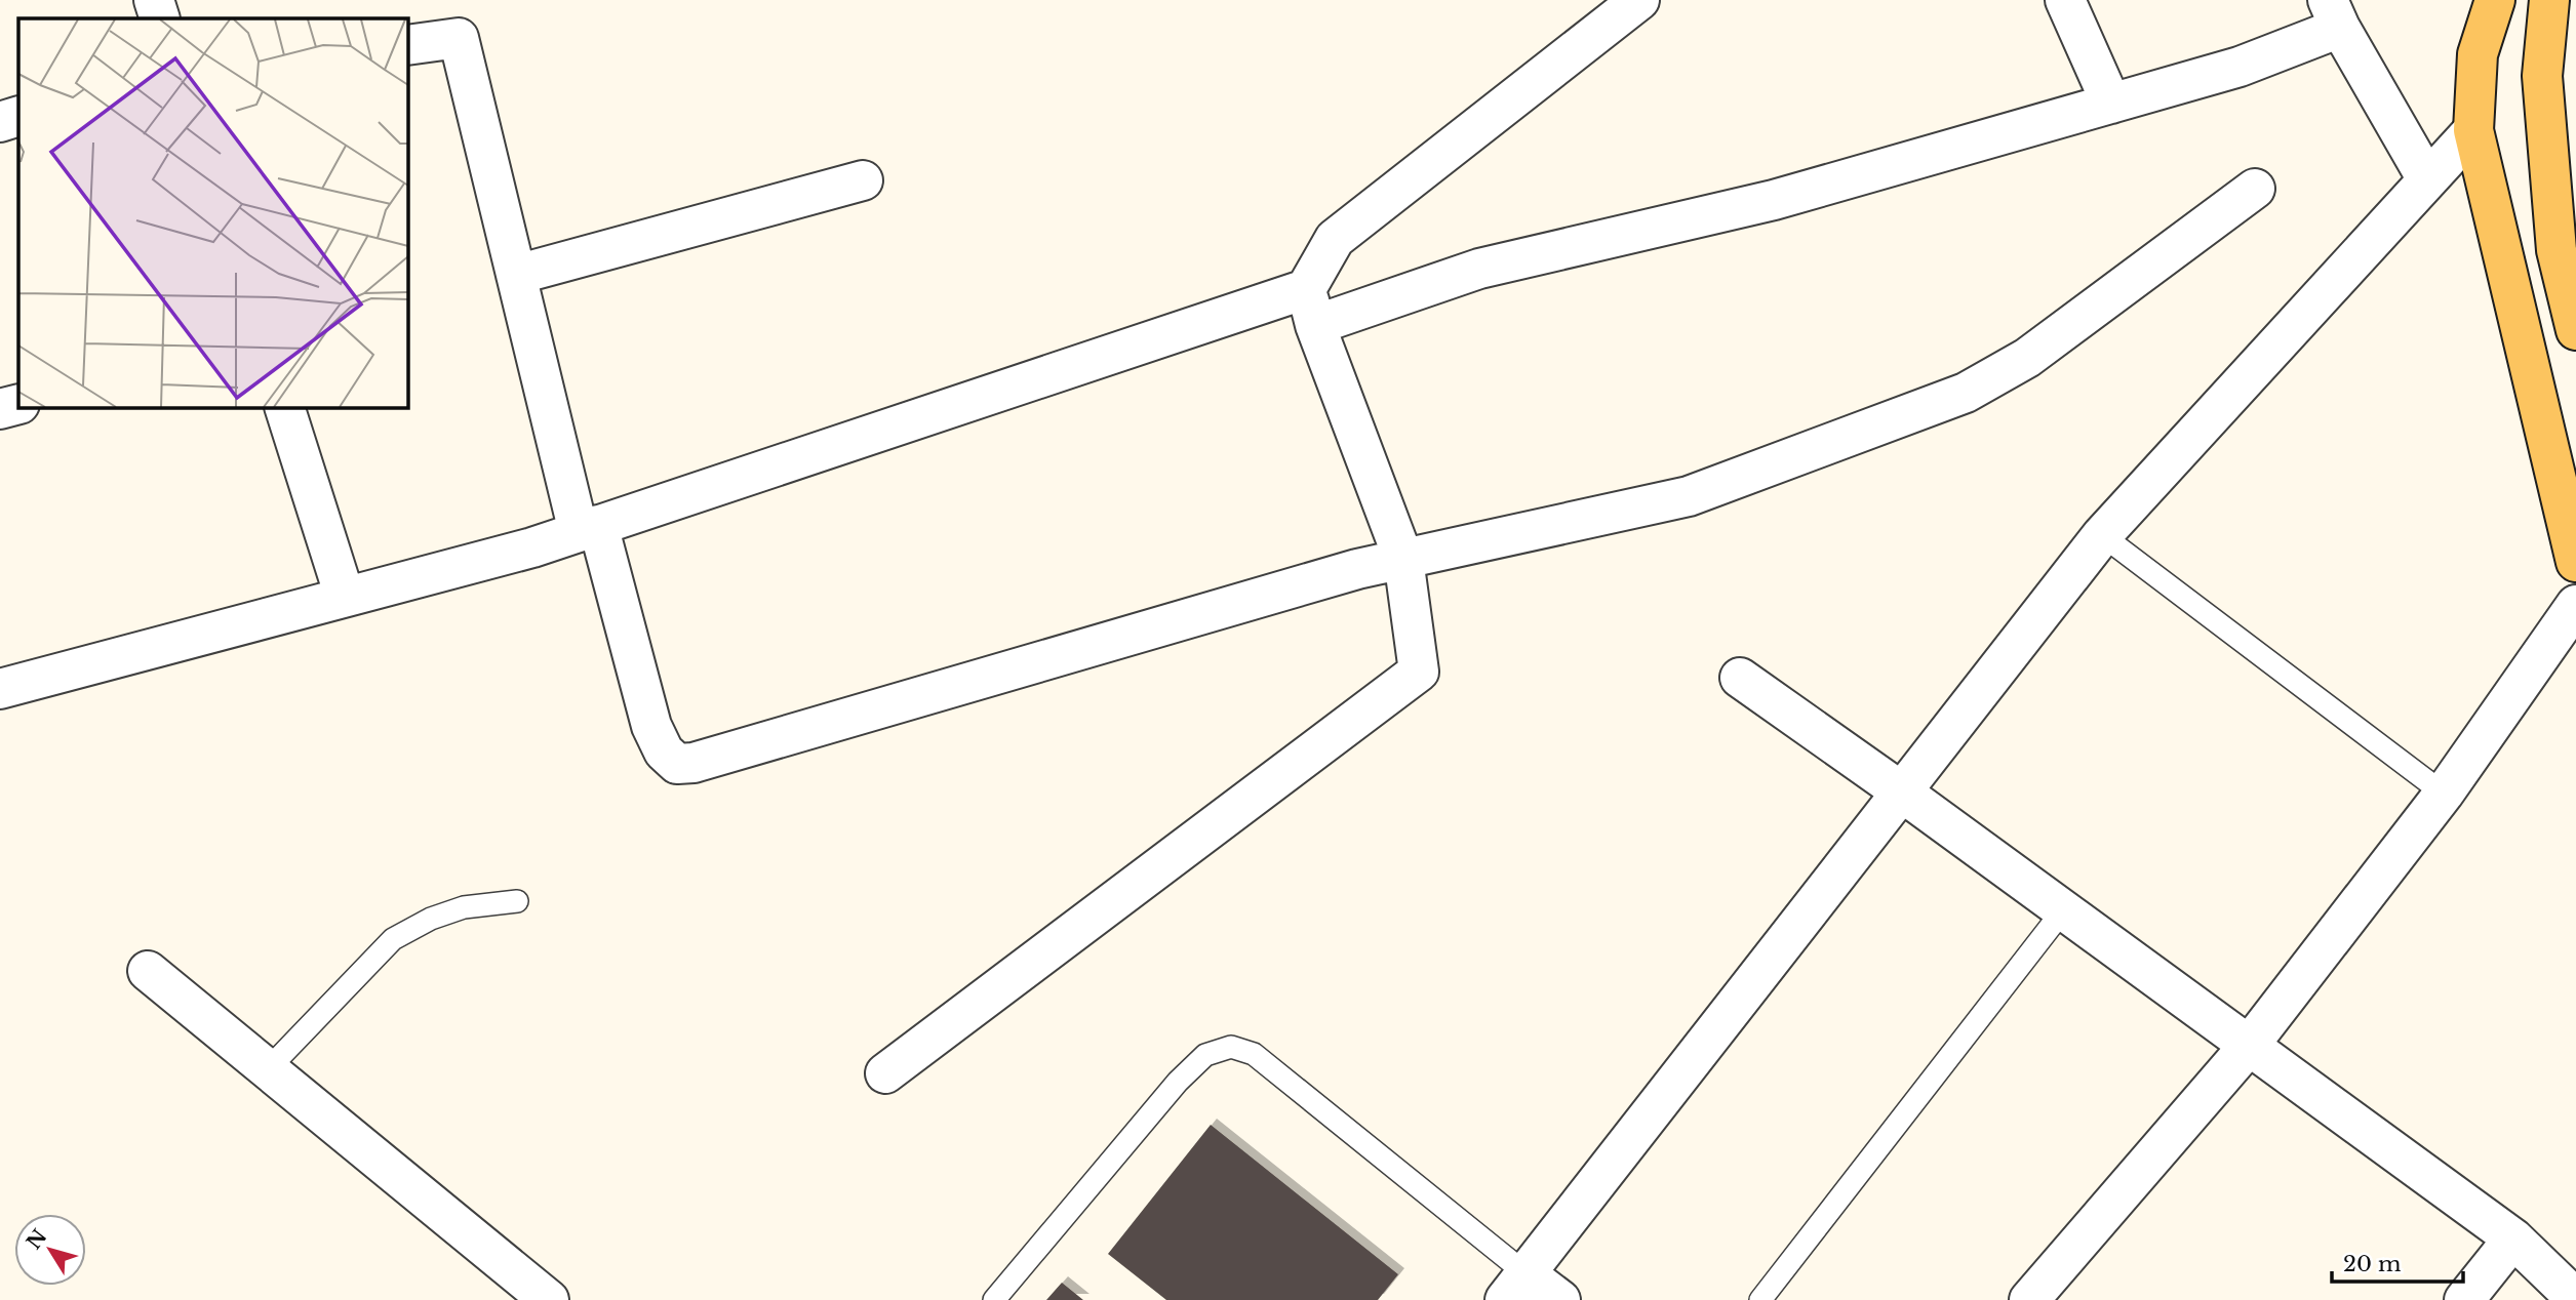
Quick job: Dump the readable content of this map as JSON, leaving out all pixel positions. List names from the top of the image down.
{
  "scale_bar": "20 m",
  "north": "top left"
}
